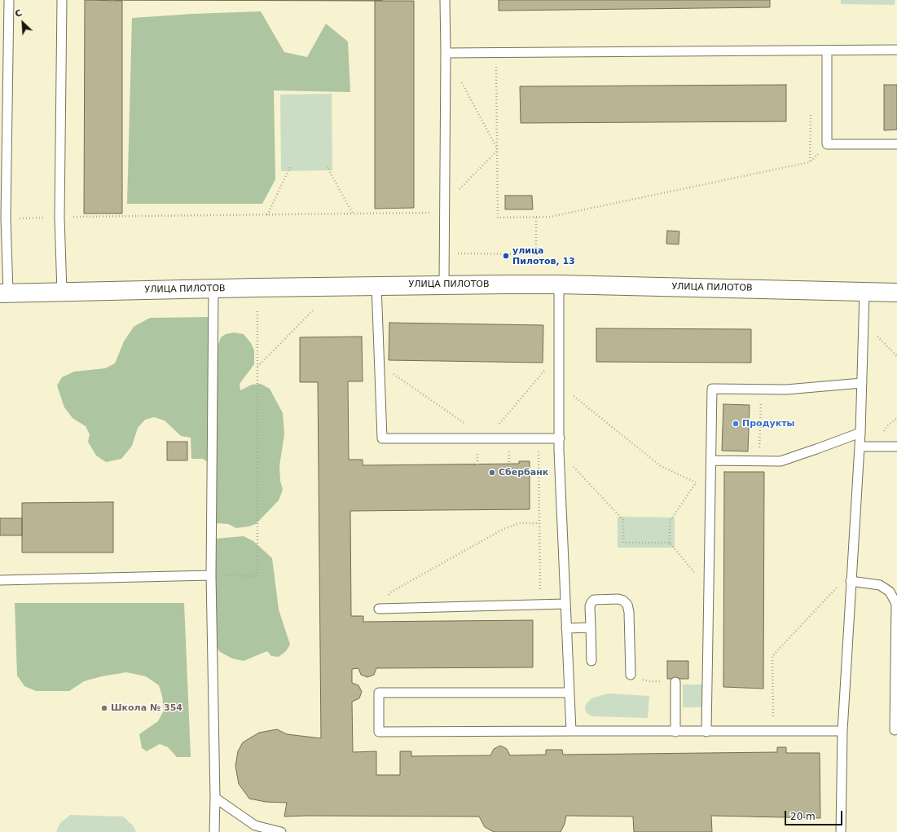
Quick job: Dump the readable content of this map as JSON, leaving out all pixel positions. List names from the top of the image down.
{
  "streets": {
    "street": ["УЛИЦА ПИЛОТОВ"]
  },
  "places": [
    "улица Пилотов, 13",
    "Продукты",
    "Сбербанк",
    "Школа № 354"
  ],
  "scale_bar": "20 m",
  "north": "top left"
}
